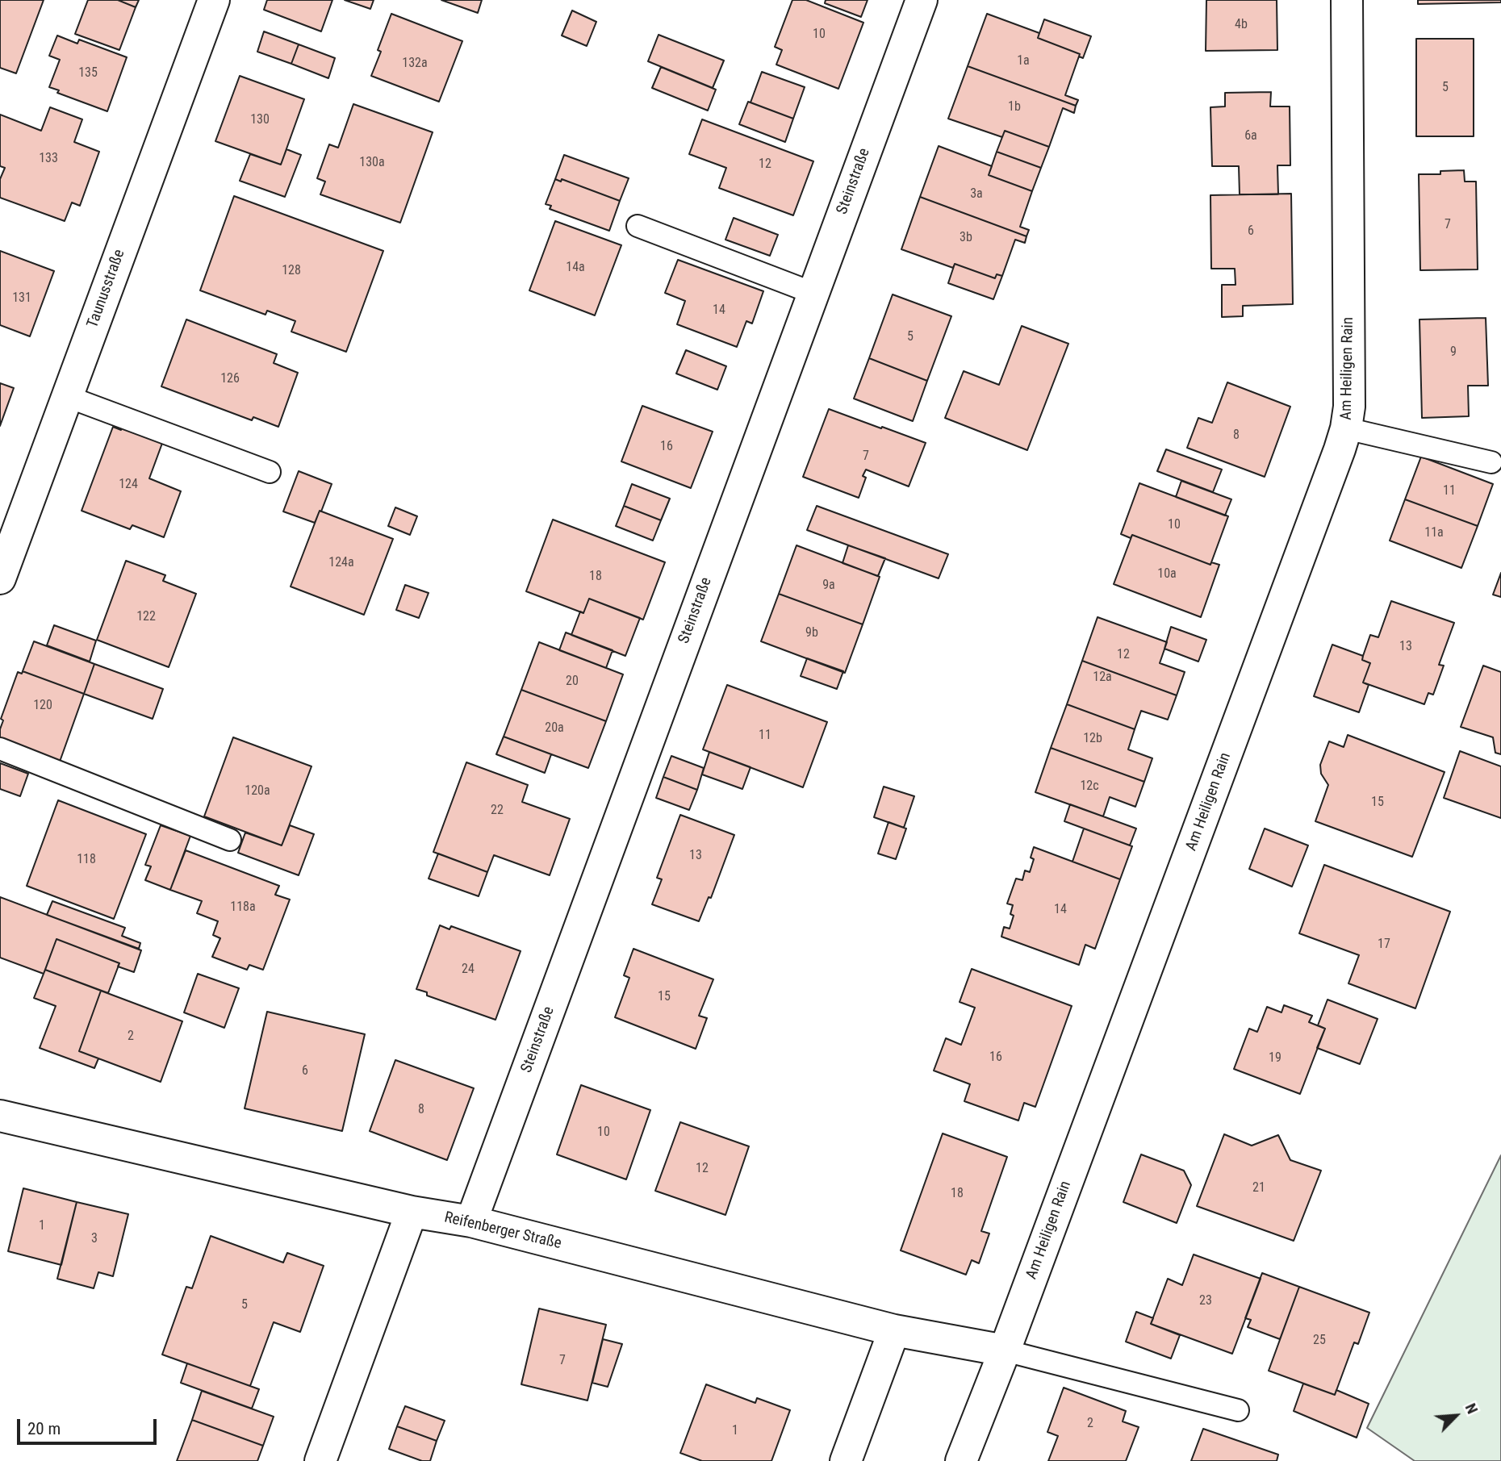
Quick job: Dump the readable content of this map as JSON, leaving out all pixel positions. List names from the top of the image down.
{
  "streets": {
    "street": [
      "Steinstraße",
      "Taunusstraße",
      "Am Heiligen Rain",
      "Reifenberger Straße"
    ]
  },
  "crossings": [
    ["Steinstraße", "Reifenberger Straße"],
    ["Am Heiligen Rain", "Reifenberger Straße"]
  ],
  "house_numbers": [
    "4b",
    "10",
    "1a",
    "132a",
    "135",
    "5",
    "1b",
    "130",
    "6a",
    "133",
    "130a",
    "12",
    "3a",
    "7",
    "6",
    "3b",
    "14a",
    "128",
    "131",
    "14",
    "5",
    "9",
    "126",
    "8",
    "16",
    "7",
    "124",
    "11",
    "10",
    "11a",
    "124a",
    "10a",
    "18",
    "9a",
    "122",
    "9b",
    "13",
    "12",
    "12a",
    "20",
    "120",
    "20a",
    "11",
    "12b",
    "12c",
    "120a",
    "15",
    "22",
    "13",
    "118",
    "118a",
    "14",
    "17",
    "24",
    "15",
    "2",
    "16",
    "19",
    "6",
    "8",
    "10",
    "12",
    "21",
    "18",
    "1",
    "3",
    "23",
    "5",
    "25",
    "7",
    "2",
    "1"
  ],
  "scale_bar": "20 m",
  "north": "top right"
}
